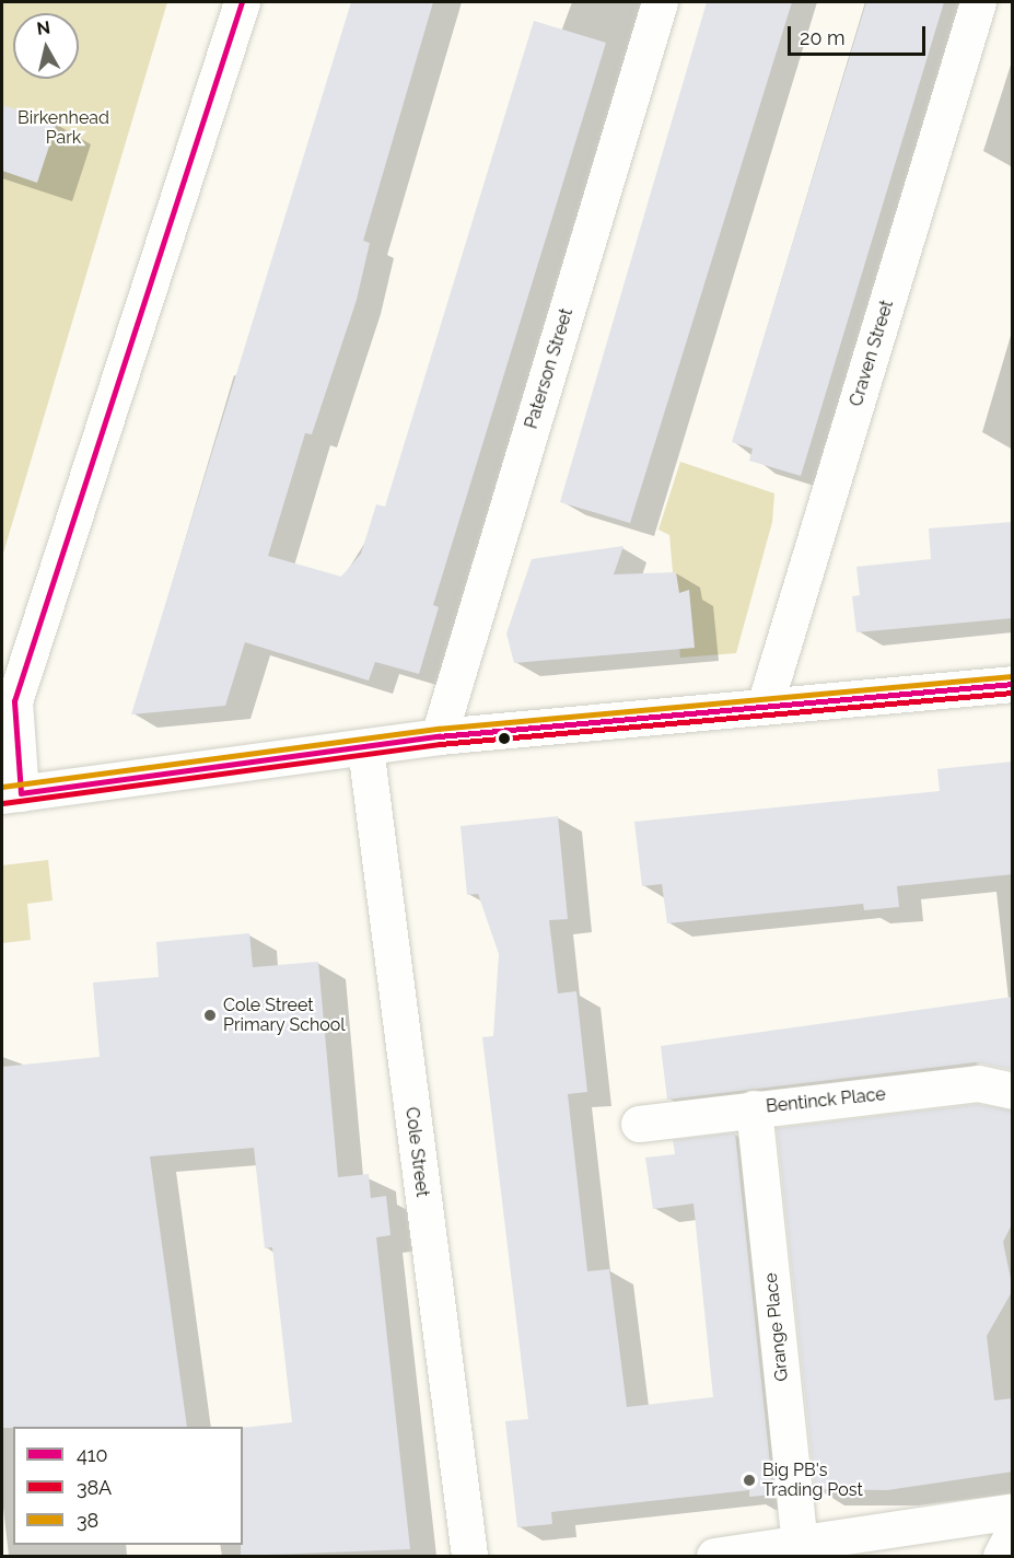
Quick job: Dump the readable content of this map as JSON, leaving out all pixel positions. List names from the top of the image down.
{
  "streets": {
    "street": [
      "Craven Street",
      "Paterson Street",
      "Bentinck Place",
      "Cole Street",
      "Grange Place"
    ]
  },
  "crossings": [
    ["Bentinck Place", "Grange Place"]
  ],
  "parks": ["Birkenhead Park"],
  "places": ["Cole Street Primary School", "Big PB's Trading Post"],
  "lines": ["transit line 410", "transit line 38", "transit line 38A"],
  "legend": ["410", "38A", "38"],
  "scale_bar": "20 m",
  "north": "top"
}
